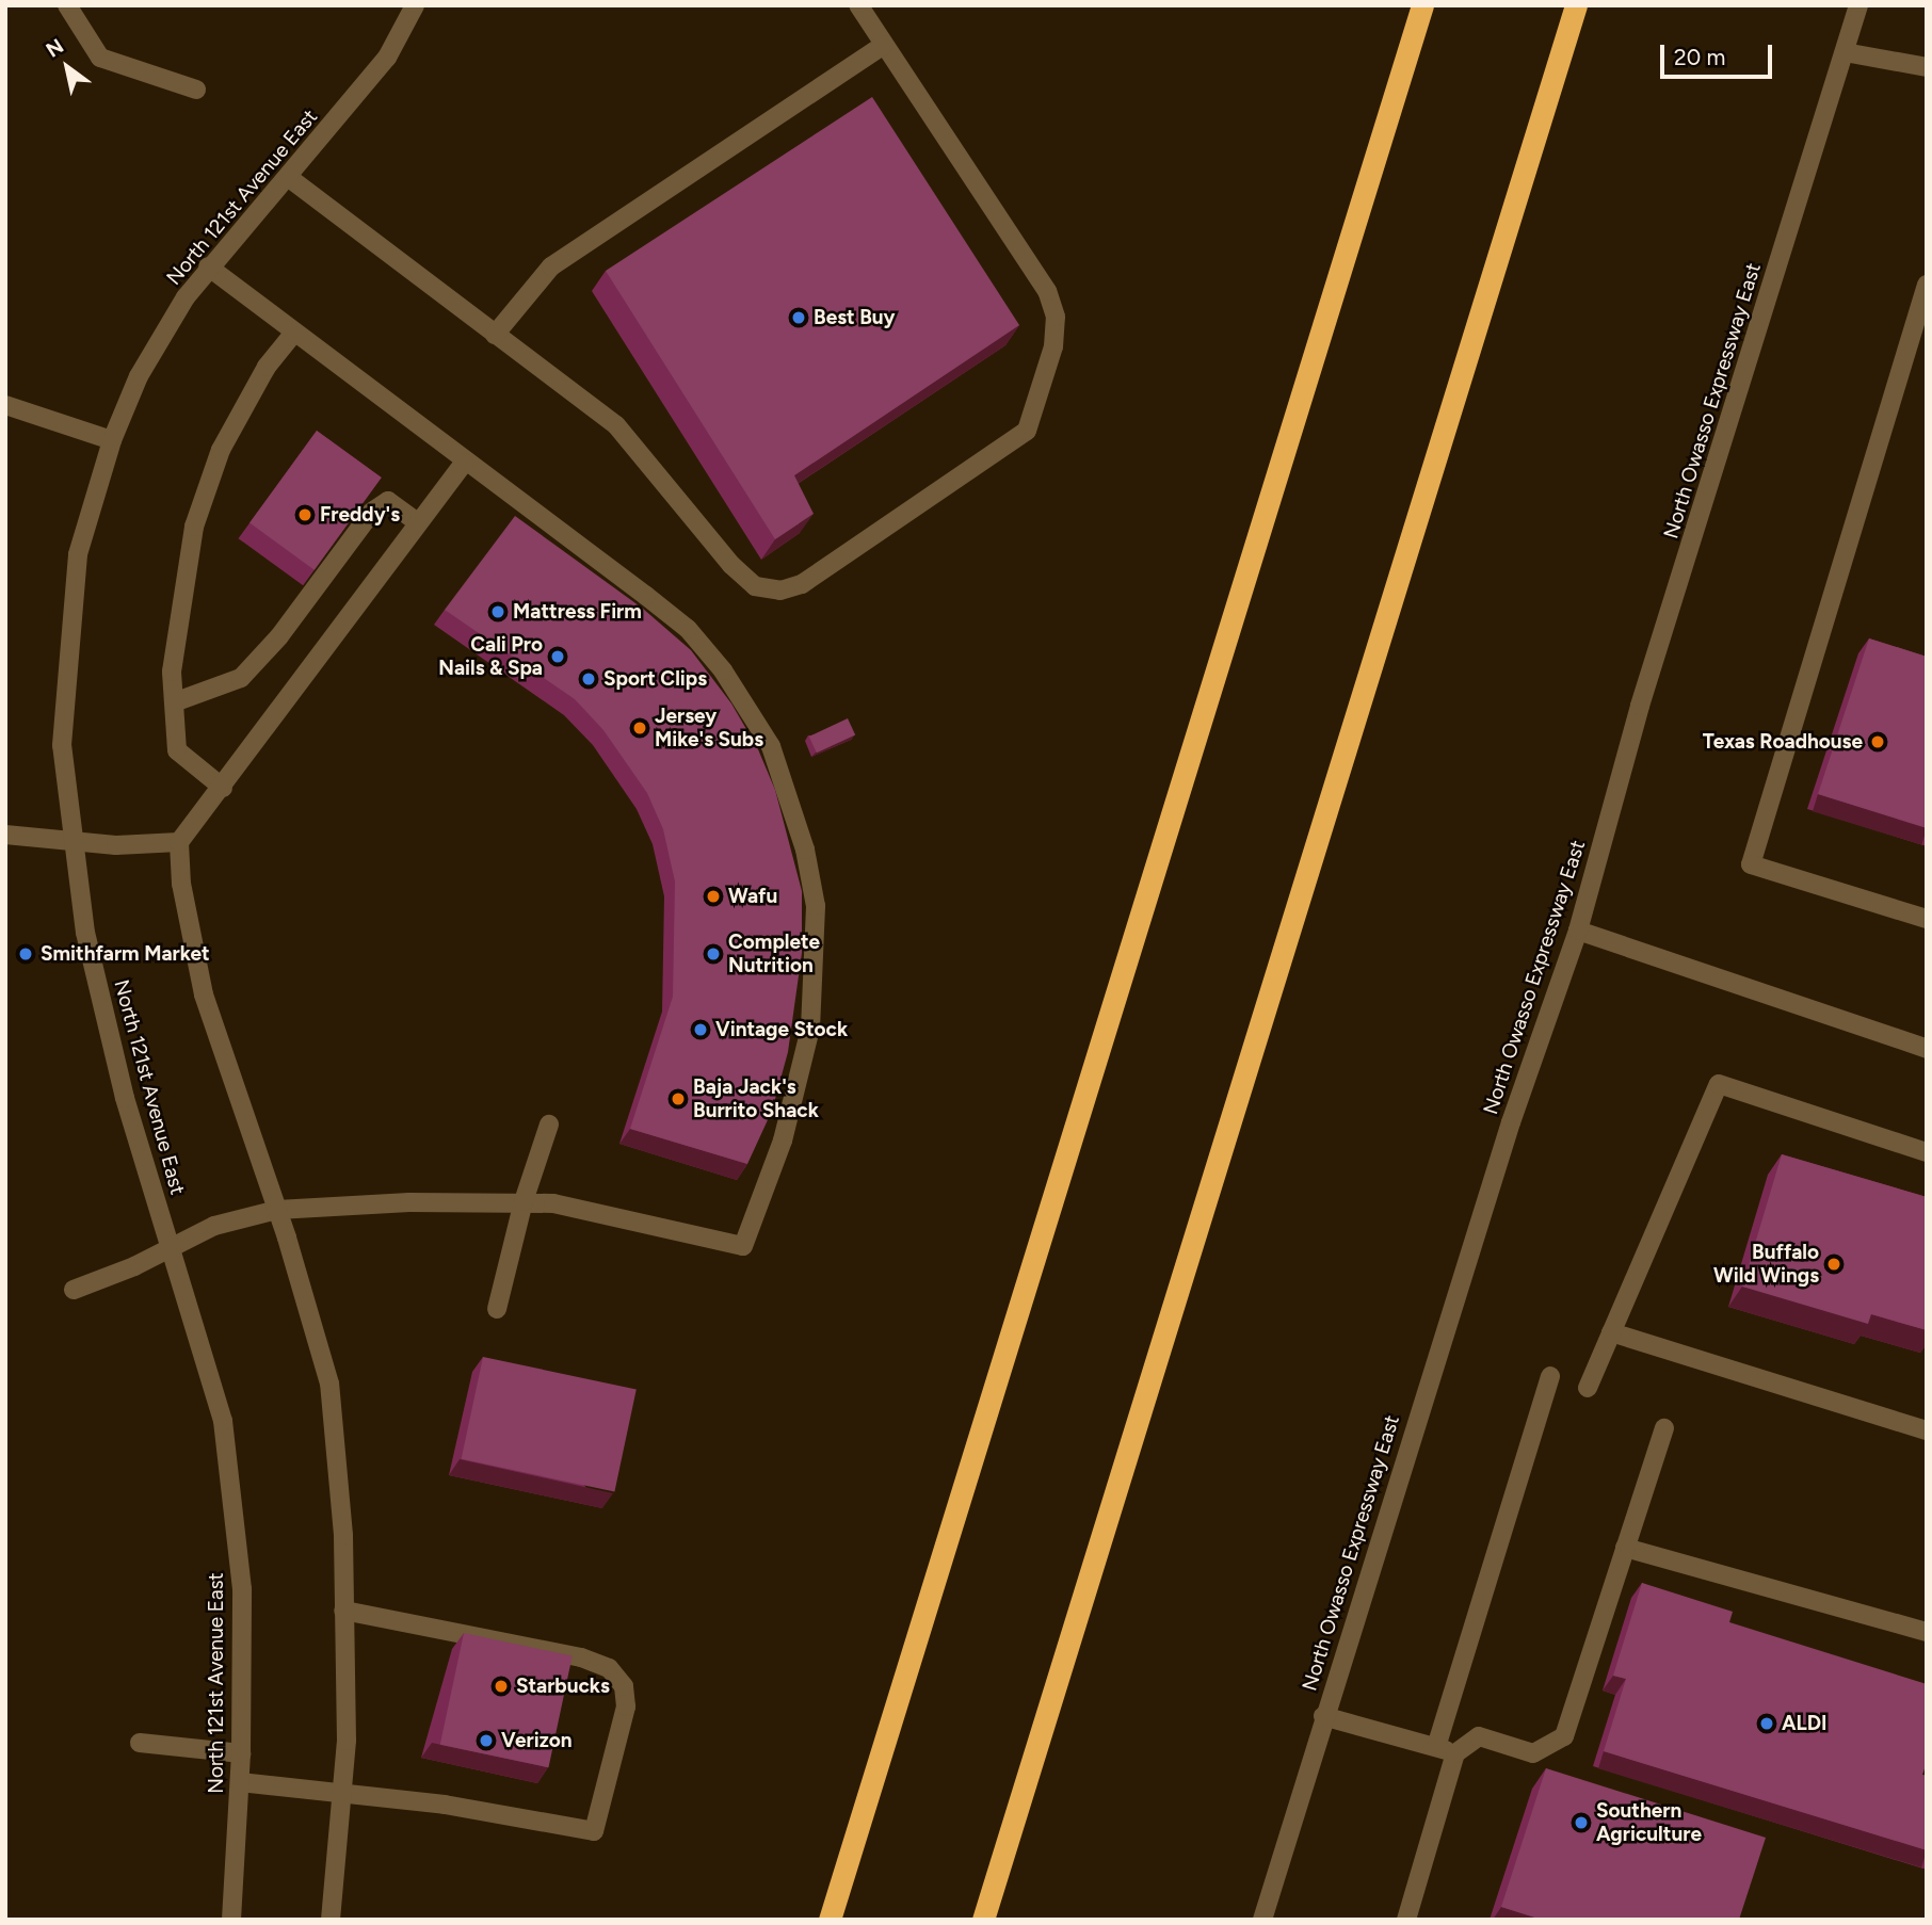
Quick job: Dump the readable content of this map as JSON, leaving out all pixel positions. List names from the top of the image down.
{
  "streets": {
    "street": ["North 121st Avenue East", "North Owasso Expressway East"]
  },
  "places": [
    "Best Buy",
    "Freddy's",
    "Mattress Firm",
    "Cali Pro Nails & Spa",
    "Sport Clips",
    "Jersey Mike's Subs",
    "Texas Roadhouse",
    "Wafu",
    "Smithfarm Market",
    "Complete Nutrition",
    "Vintage Stock",
    "Baja Jack's Burrito Shack",
    "Buffalo Wild Wings",
    "Starbucks",
    "ALDI",
    "Verizon",
    "Southern Agriculture"
  ],
  "scale_bar": "20 m",
  "north": "top left"
}
